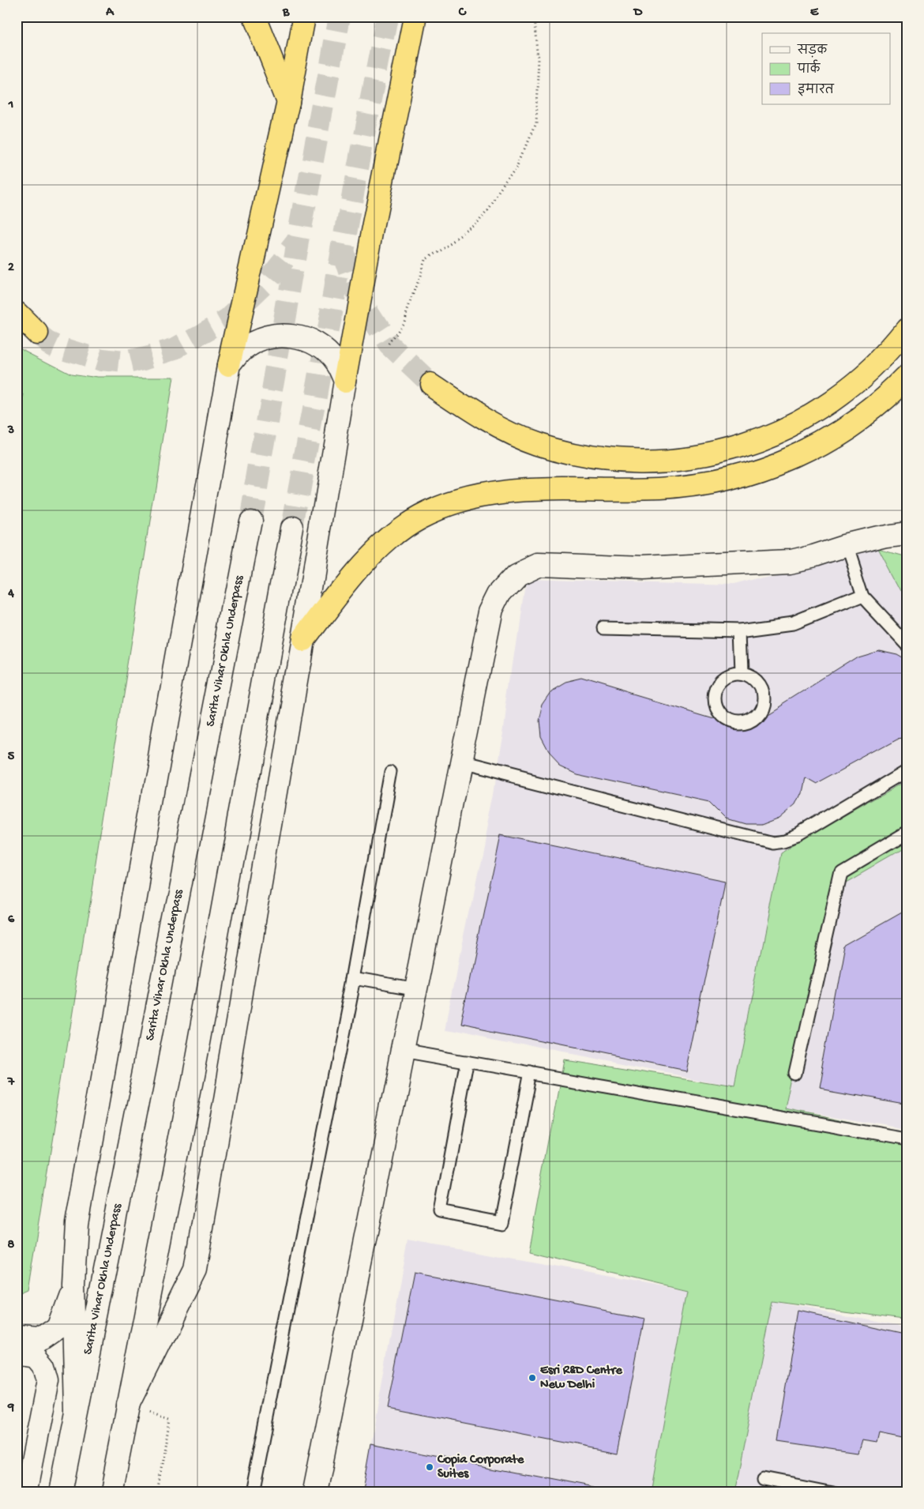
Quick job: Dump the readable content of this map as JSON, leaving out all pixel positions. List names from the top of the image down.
{
  "streets": {
    "main road": ["Sarita Vihar Okhla Underpass"]
  },
  "places": ["Esri R&D Centre New Delhi", "Copia Corporate Suites"],
  "legend": ["सड़क", "पार्क", "इमारत"],
  "grid": {
    "columns": [
      "A",
      "B",
      "C",
      "D",
      "E"
    ],
    "rows": [
      "1",
      "2",
      "3",
      "4",
      "5",
      "6",
      "7",
      "8",
      "9"
    ]
  }
}
